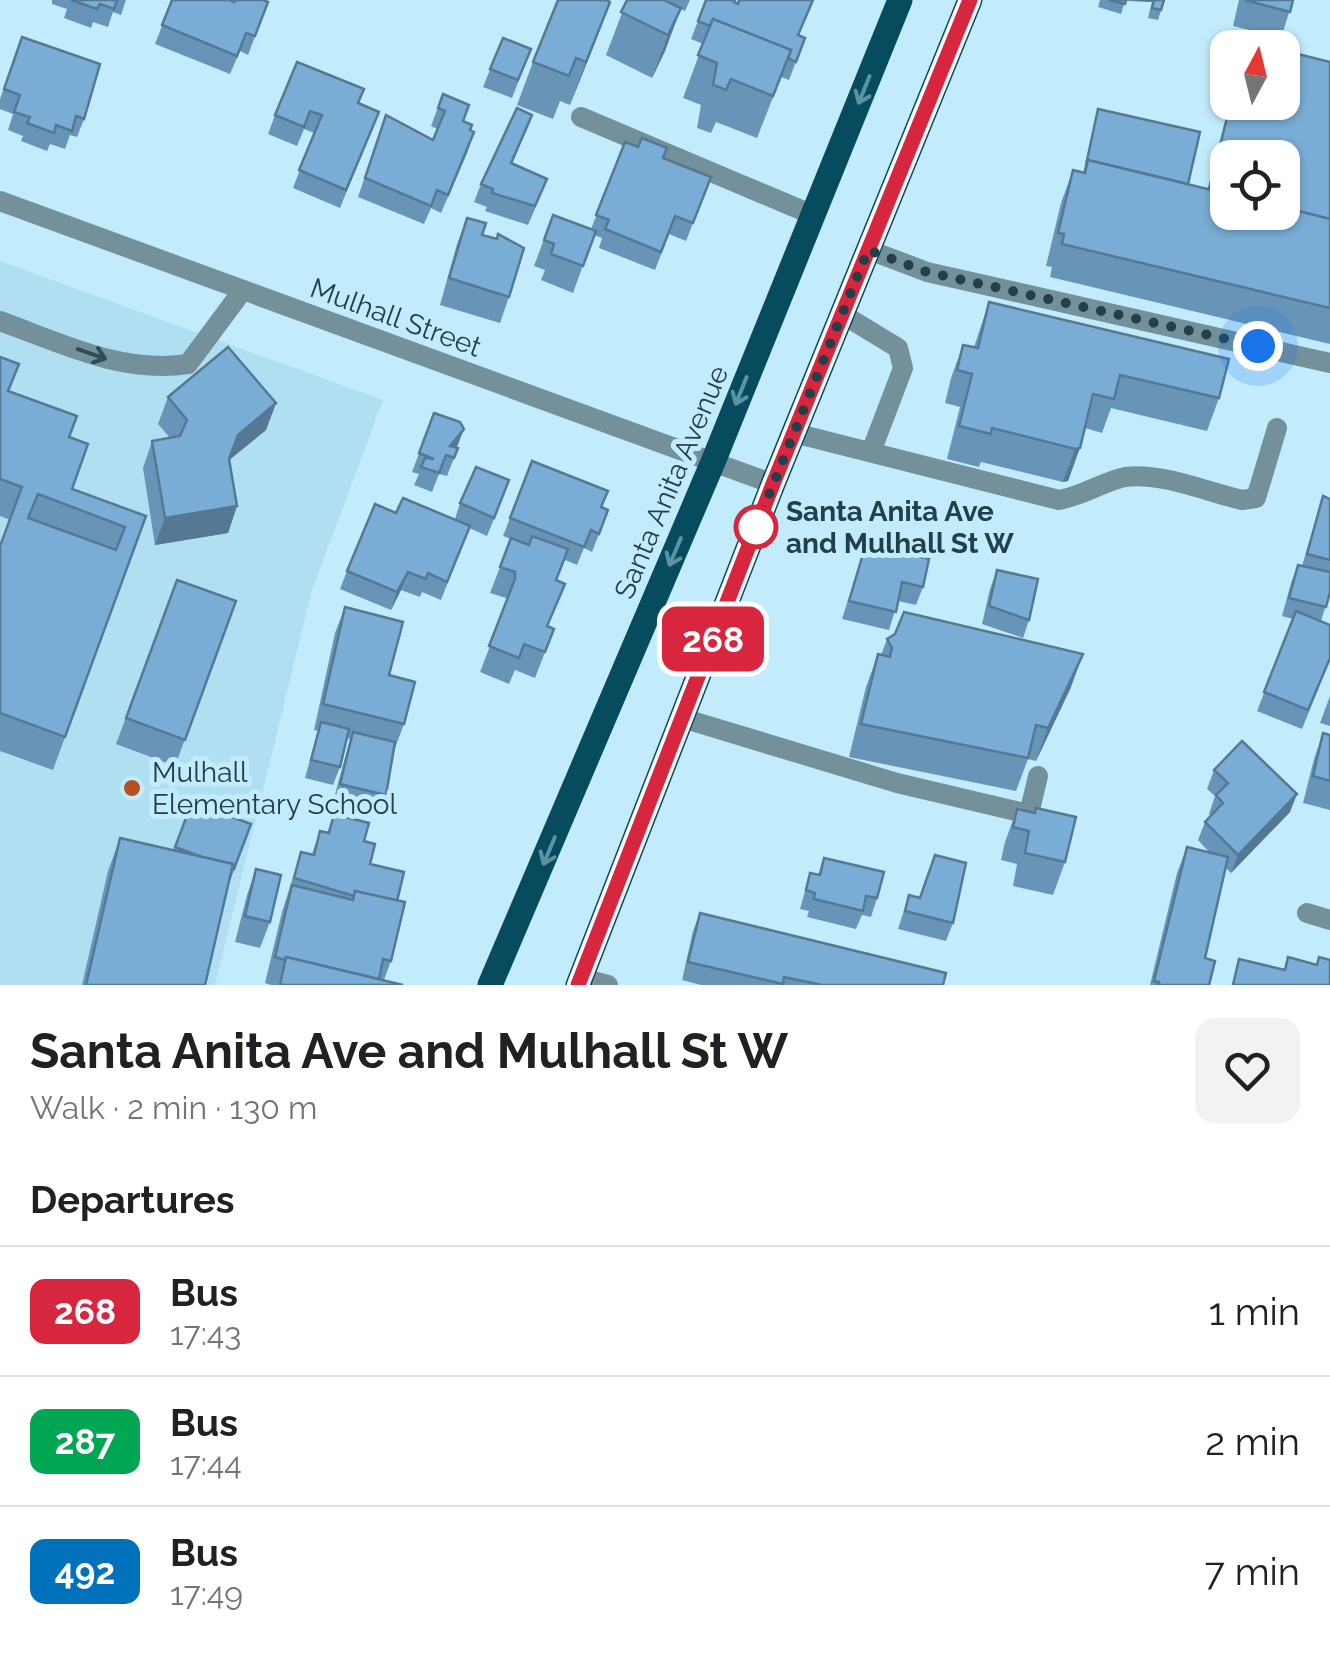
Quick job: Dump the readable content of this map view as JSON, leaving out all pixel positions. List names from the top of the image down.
{
  "streets": {
    "main road": ["Santa Anita Avenue"],
    "street": ["Mulhall Street"]
  },
  "crossings": [
    ["Mulhall Street", "Santa Anita Avenue"]
  ],
  "places": ["Santa Anita Ave and Mulhall St W", "Mulhall Elementary School"],
  "lines": ["bus line 268"],
  "north": "top",
  "page": {
    "on_map": "268",
    "heading": [
      ["Santa Anita Ave and Mulhall St W", "Walk · 2 min · 130 m"],
      "Departures"
    ],
    "list": [
      {
        "mark": "268",
        "name": "Bus",
        "note": "17:43",
        "value": "1 min"
      },
      {
        "mark": "287",
        "name": "Bus",
        "note": "17:44",
        "value": "2 min"
      },
      {
        "mark": "492",
        "name": "Bus",
        "note": "17:49",
        "value": "7 min"
      }
    ]
  }
}
